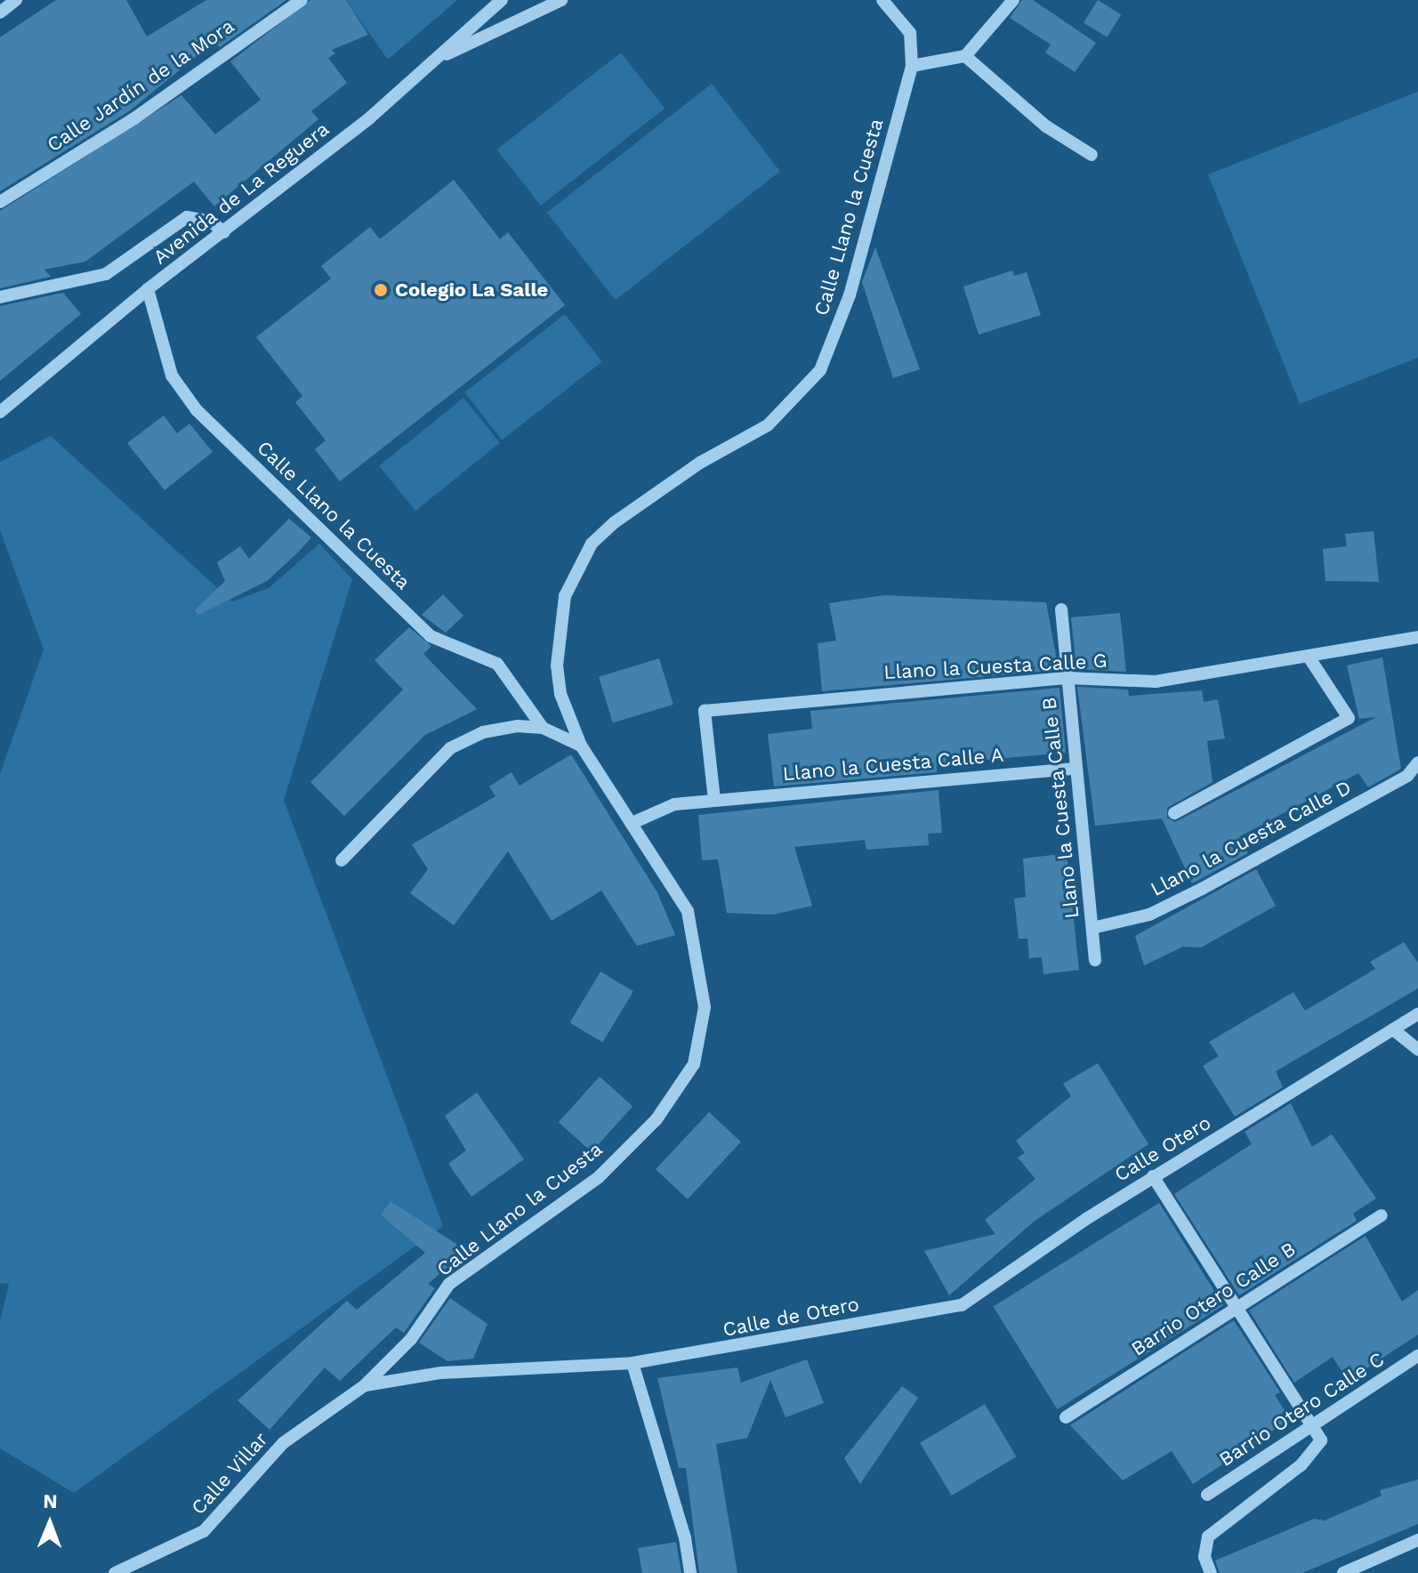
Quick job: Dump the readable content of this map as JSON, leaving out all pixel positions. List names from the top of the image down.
{
  "streets": {
    "street": [
      "Calle Jardín de la Mora",
      "Avenida de La Reguera",
      "Calle Llano la Cuesta",
      "Llano la Cuesta Calle G",
      "Llano la Cuesta Calle A",
      "Llano la Cuesta Calle B",
      "Llano la Cuesta Calle D",
      "Calle Otero",
      "Barrio Otero Calle B",
      "Calle de Otero",
      "Barrio Otero Calle C",
      "Calle Villar"
    ]
  },
  "crossings": [
    ["Avenida de La Reguera", "Calle Llano la Cuesta"],
    ["Calle Llano la Cuesta", "Calle de Otero"],
    ["Calle Llano la Cuesta", "Calle Villar"],
    ["Llano la Cuesta Calle G", "Llano la Cuesta Calle A"],
    ["Llano la Cuesta Calle G", "Llano la Cuesta Calle B"],
    ["Llano la Cuesta Calle A", "Llano la Cuesta Calle B"],
    ["Llano la Cuesta Calle B", "Llano la Cuesta Calle D"],
    ["Calle Otero", "Calle de Otero"],
    ["Calle de Otero", "Calle Villar"]
  ],
  "places": ["Colegio La Salle"],
  "north": "top"
}
